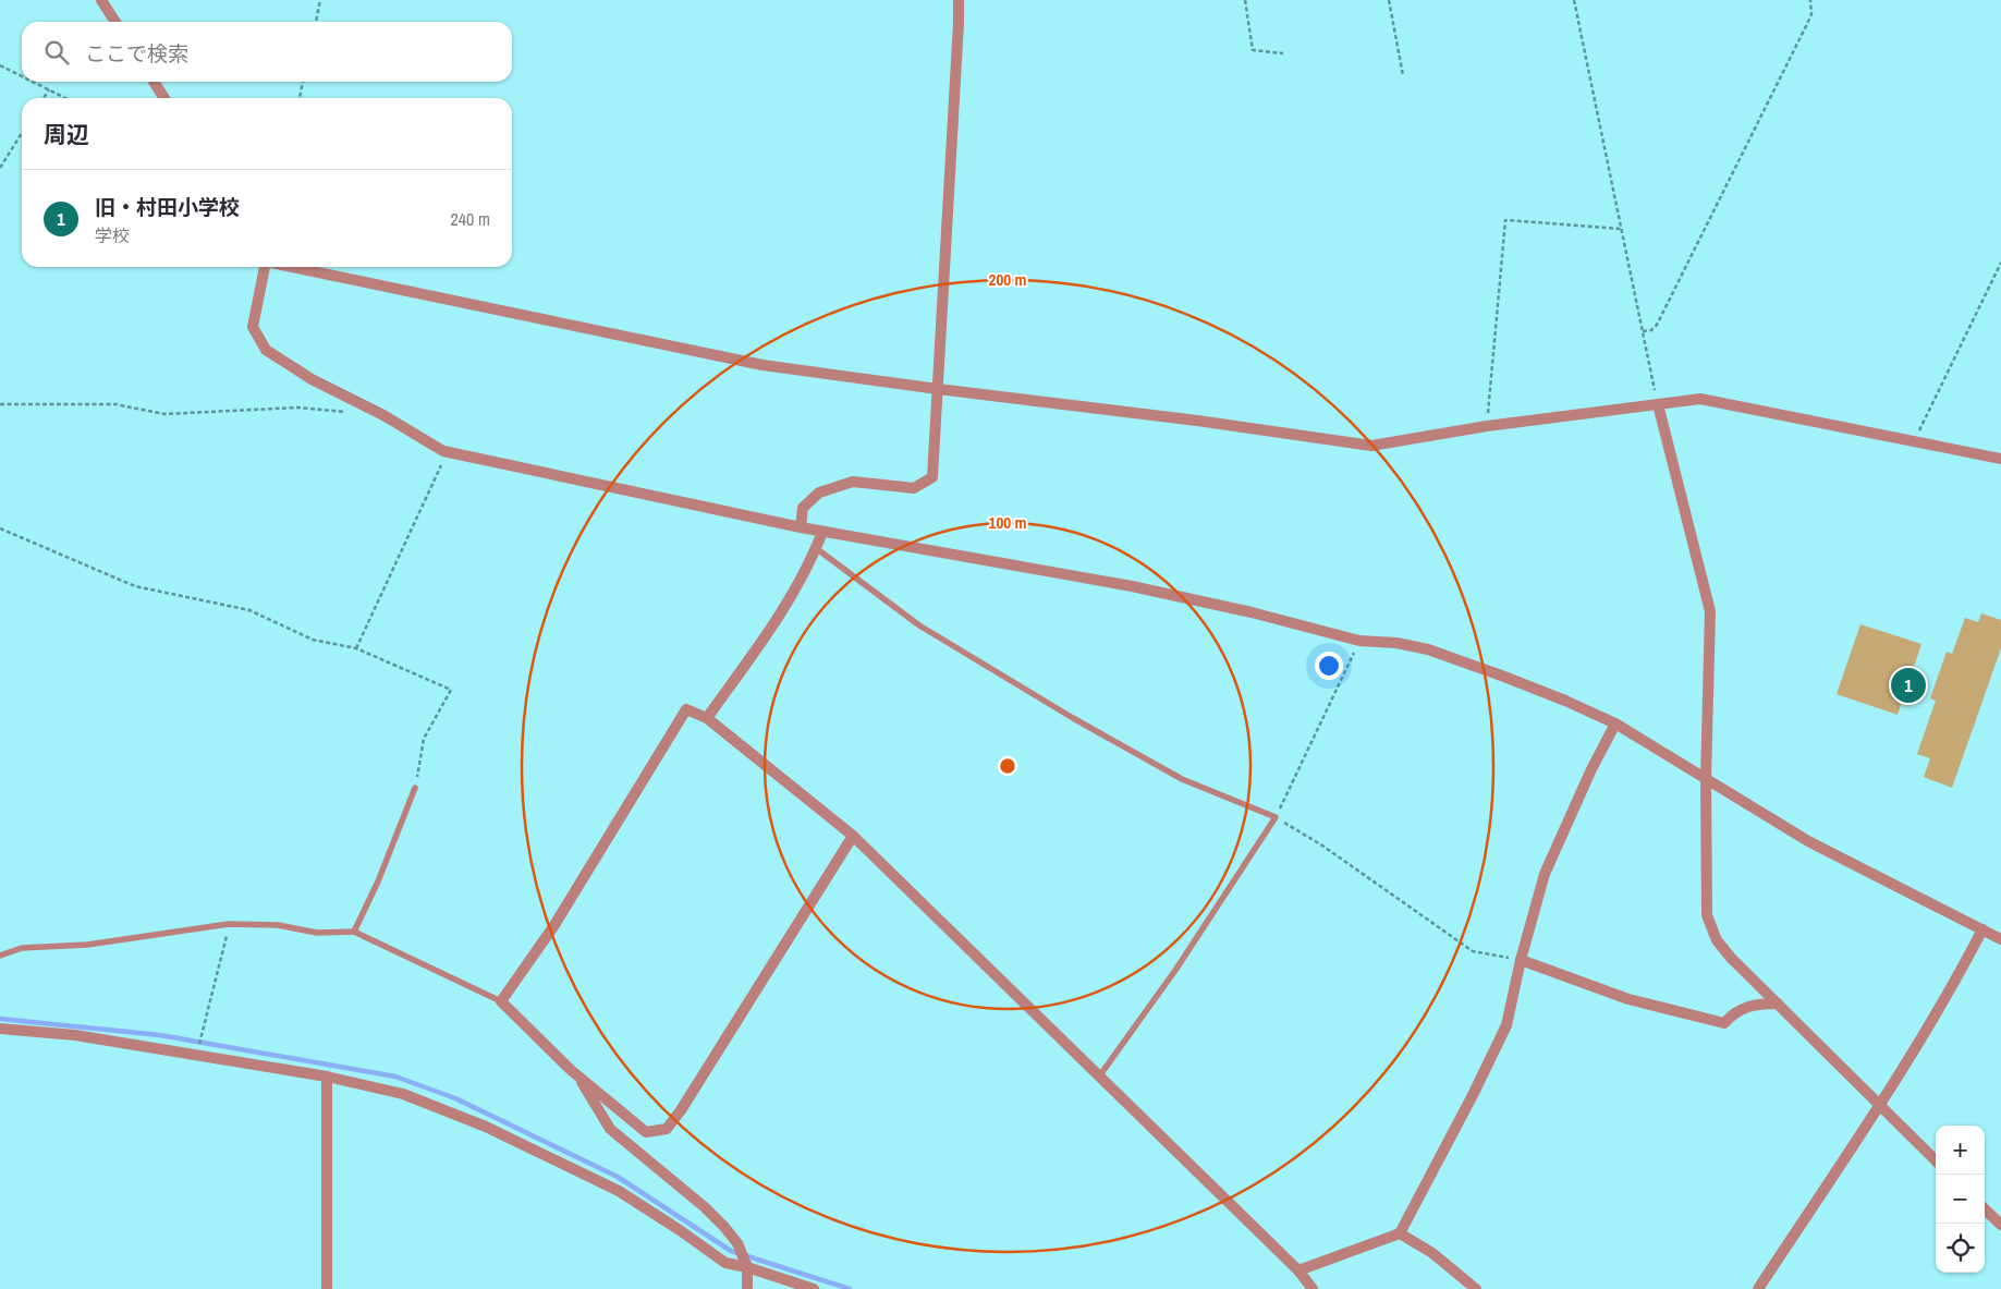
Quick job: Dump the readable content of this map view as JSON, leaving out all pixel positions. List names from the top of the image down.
{
  "page": {
    "search": "ここで検索",
    "heading": "周辺",
    "list": [
      {
        "mark": "1",
        "name": "旧・村田小学校",
        "note": "学校",
        "value": "240 m"
      }
    ],
    "pins": "1",
    "map_buttons": ["+", "−"]
  },
  "rings": ["200 m", "100 m"]
}
